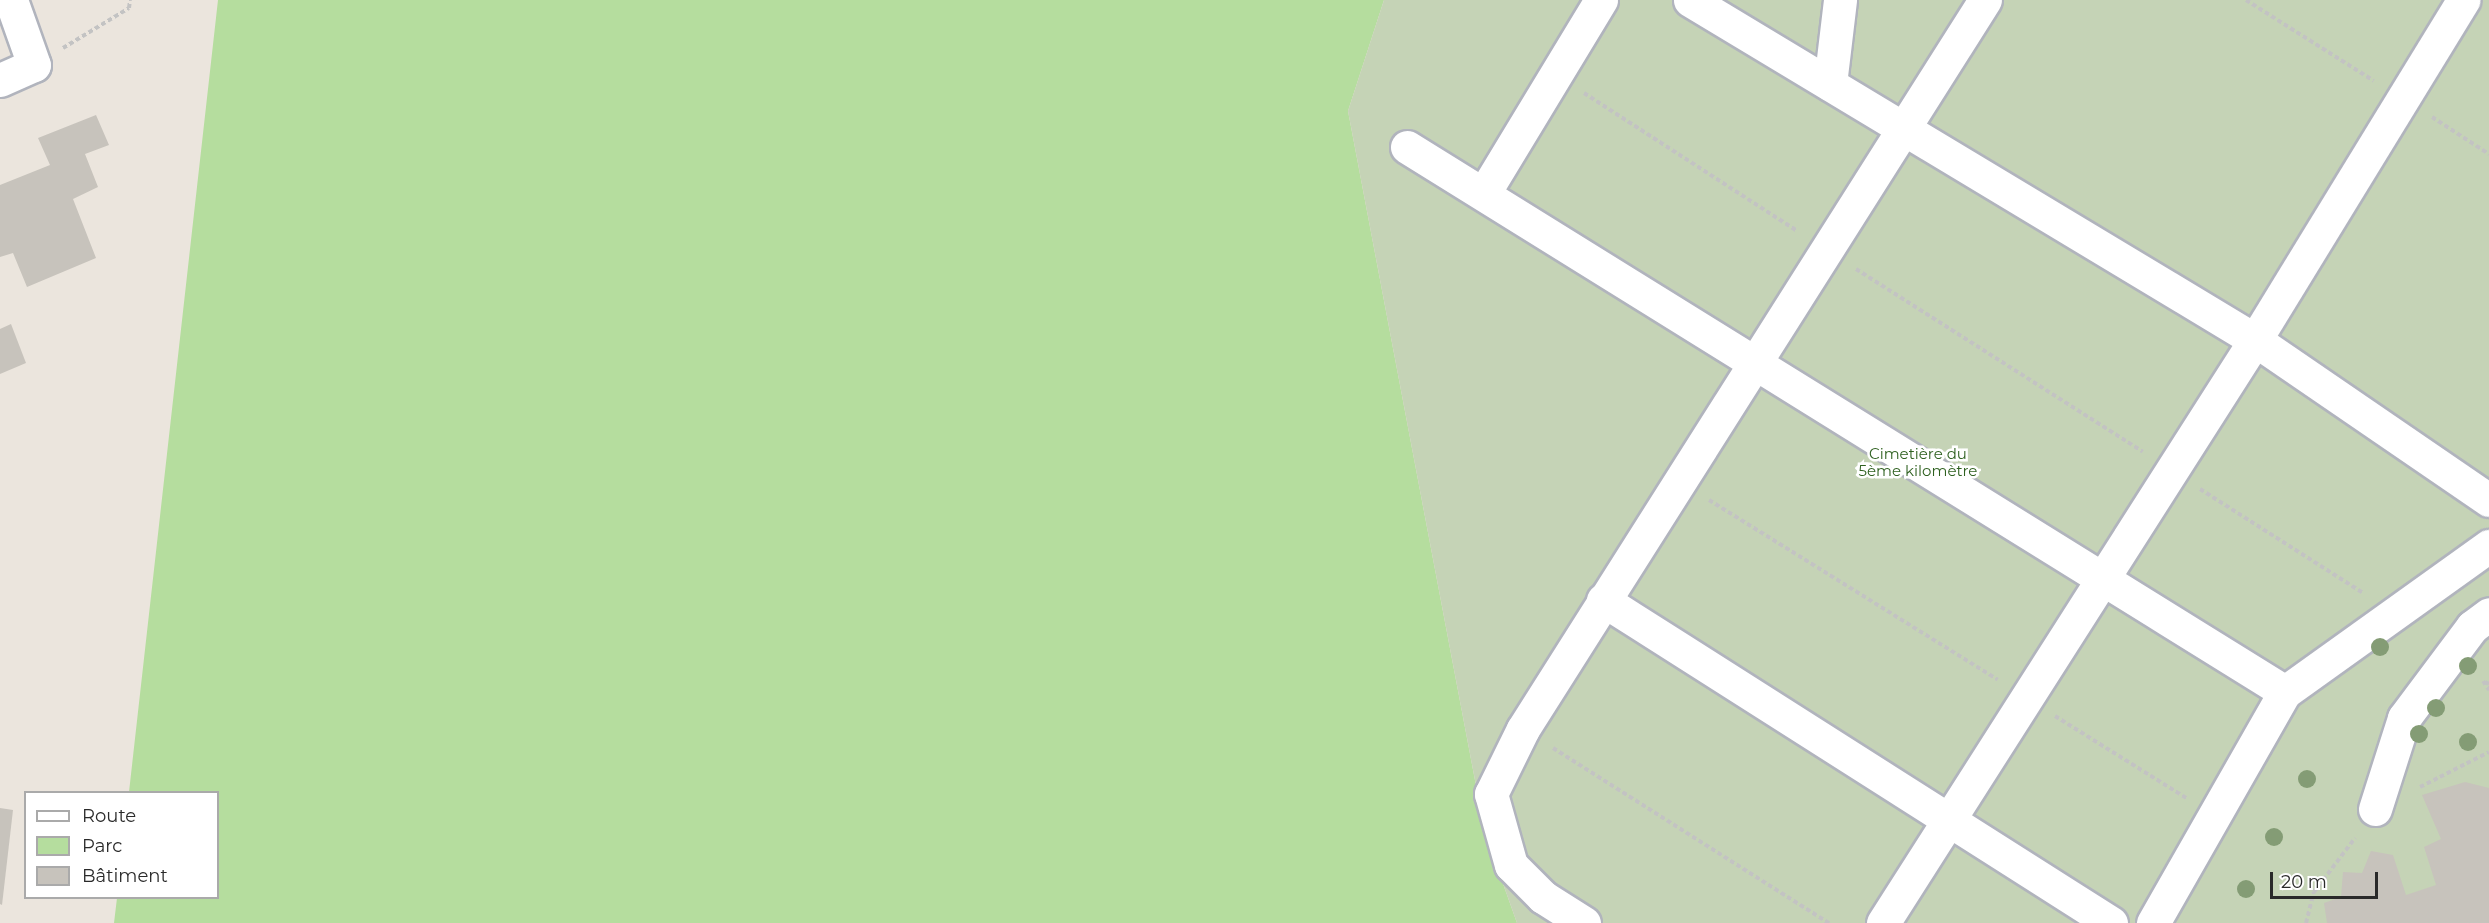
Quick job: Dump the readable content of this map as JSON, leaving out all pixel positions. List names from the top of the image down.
{
  "parks": ["Cimetière du 5ème kilomètre"],
  "legend": ["Route", "Parc", "Bâtiment"],
  "scale_bar": "20 m"
}
